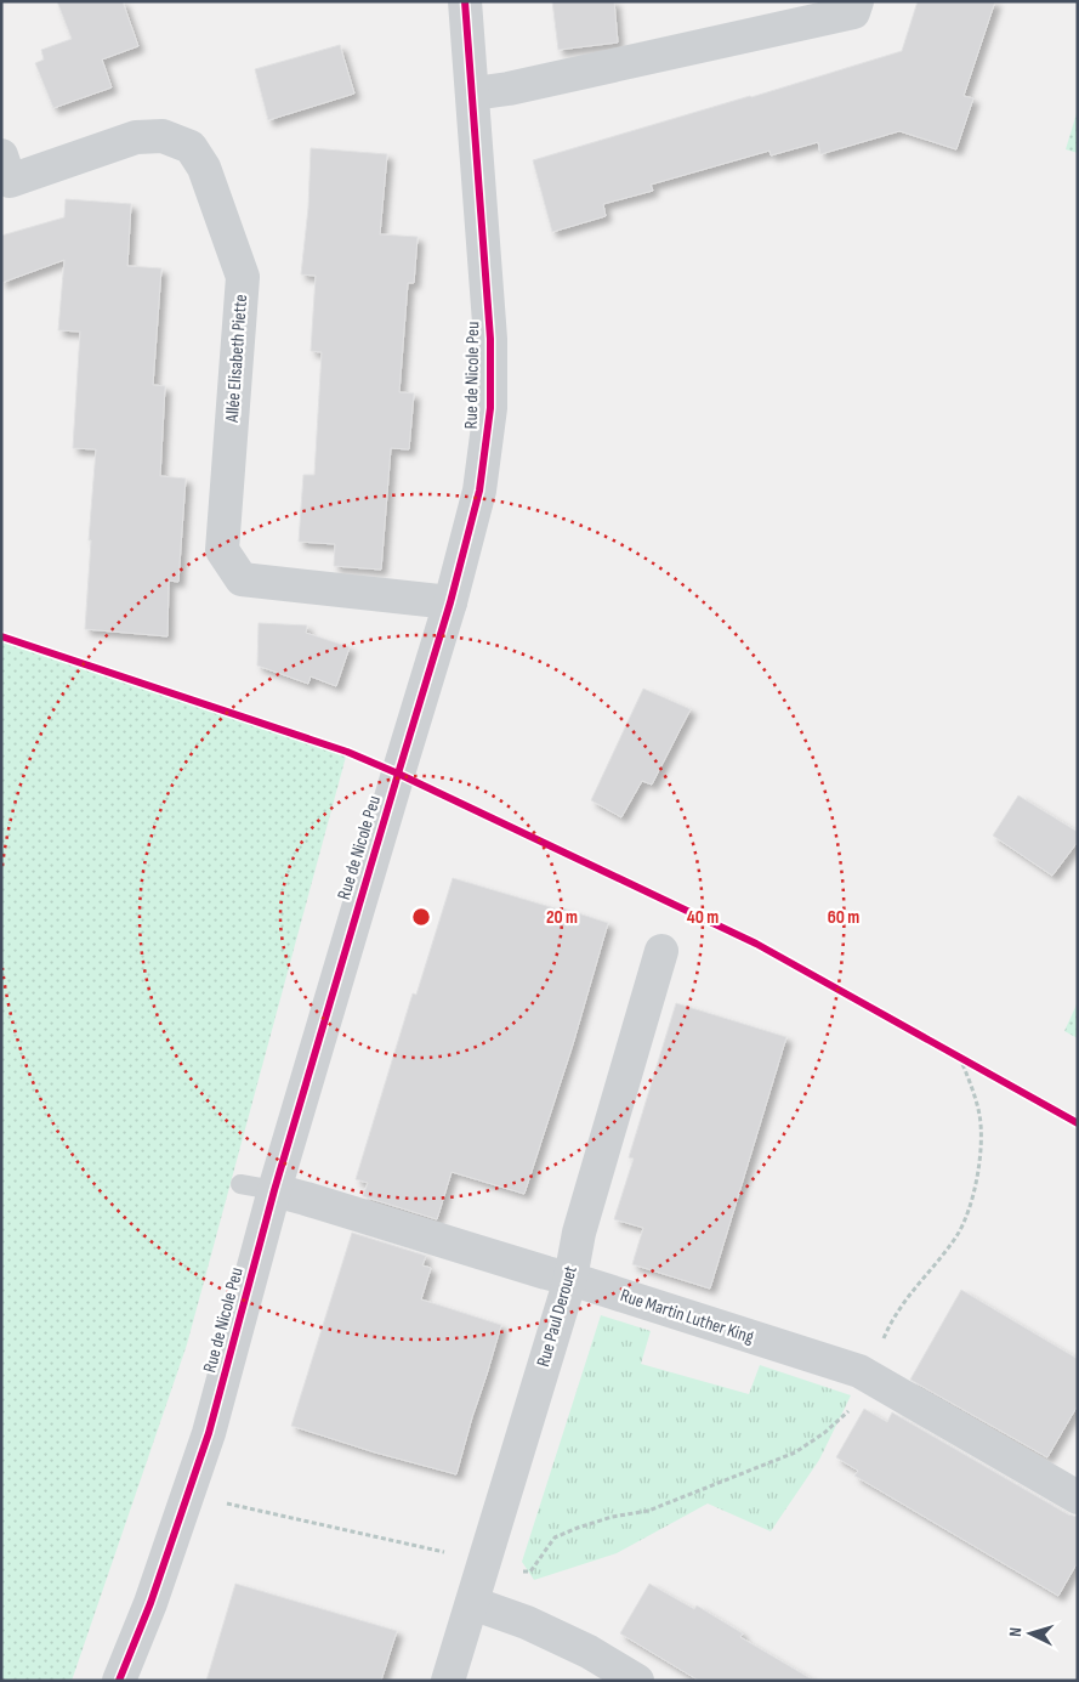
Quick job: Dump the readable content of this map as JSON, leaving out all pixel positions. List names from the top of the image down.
{
  "streets": {
    "street": [
      "Allée Elisabeth Piette",
      "Rue de Nicole Peu",
      "Rue Paul Derouet",
      "Rue Martin Luther King"
    ]
  },
  "crossings": [
    ["Allée Elisabeth Piette", "Rue de Nicole Peu"],
    ["Rue de Nicole Peu", "Rue Martin Luther King"],
    ["Rue Paul Derouet", "Rue Martin Luther King"]
  ],
  "north": "left",
  "rings": ["20 m", "40 m", "60 m"]
}
